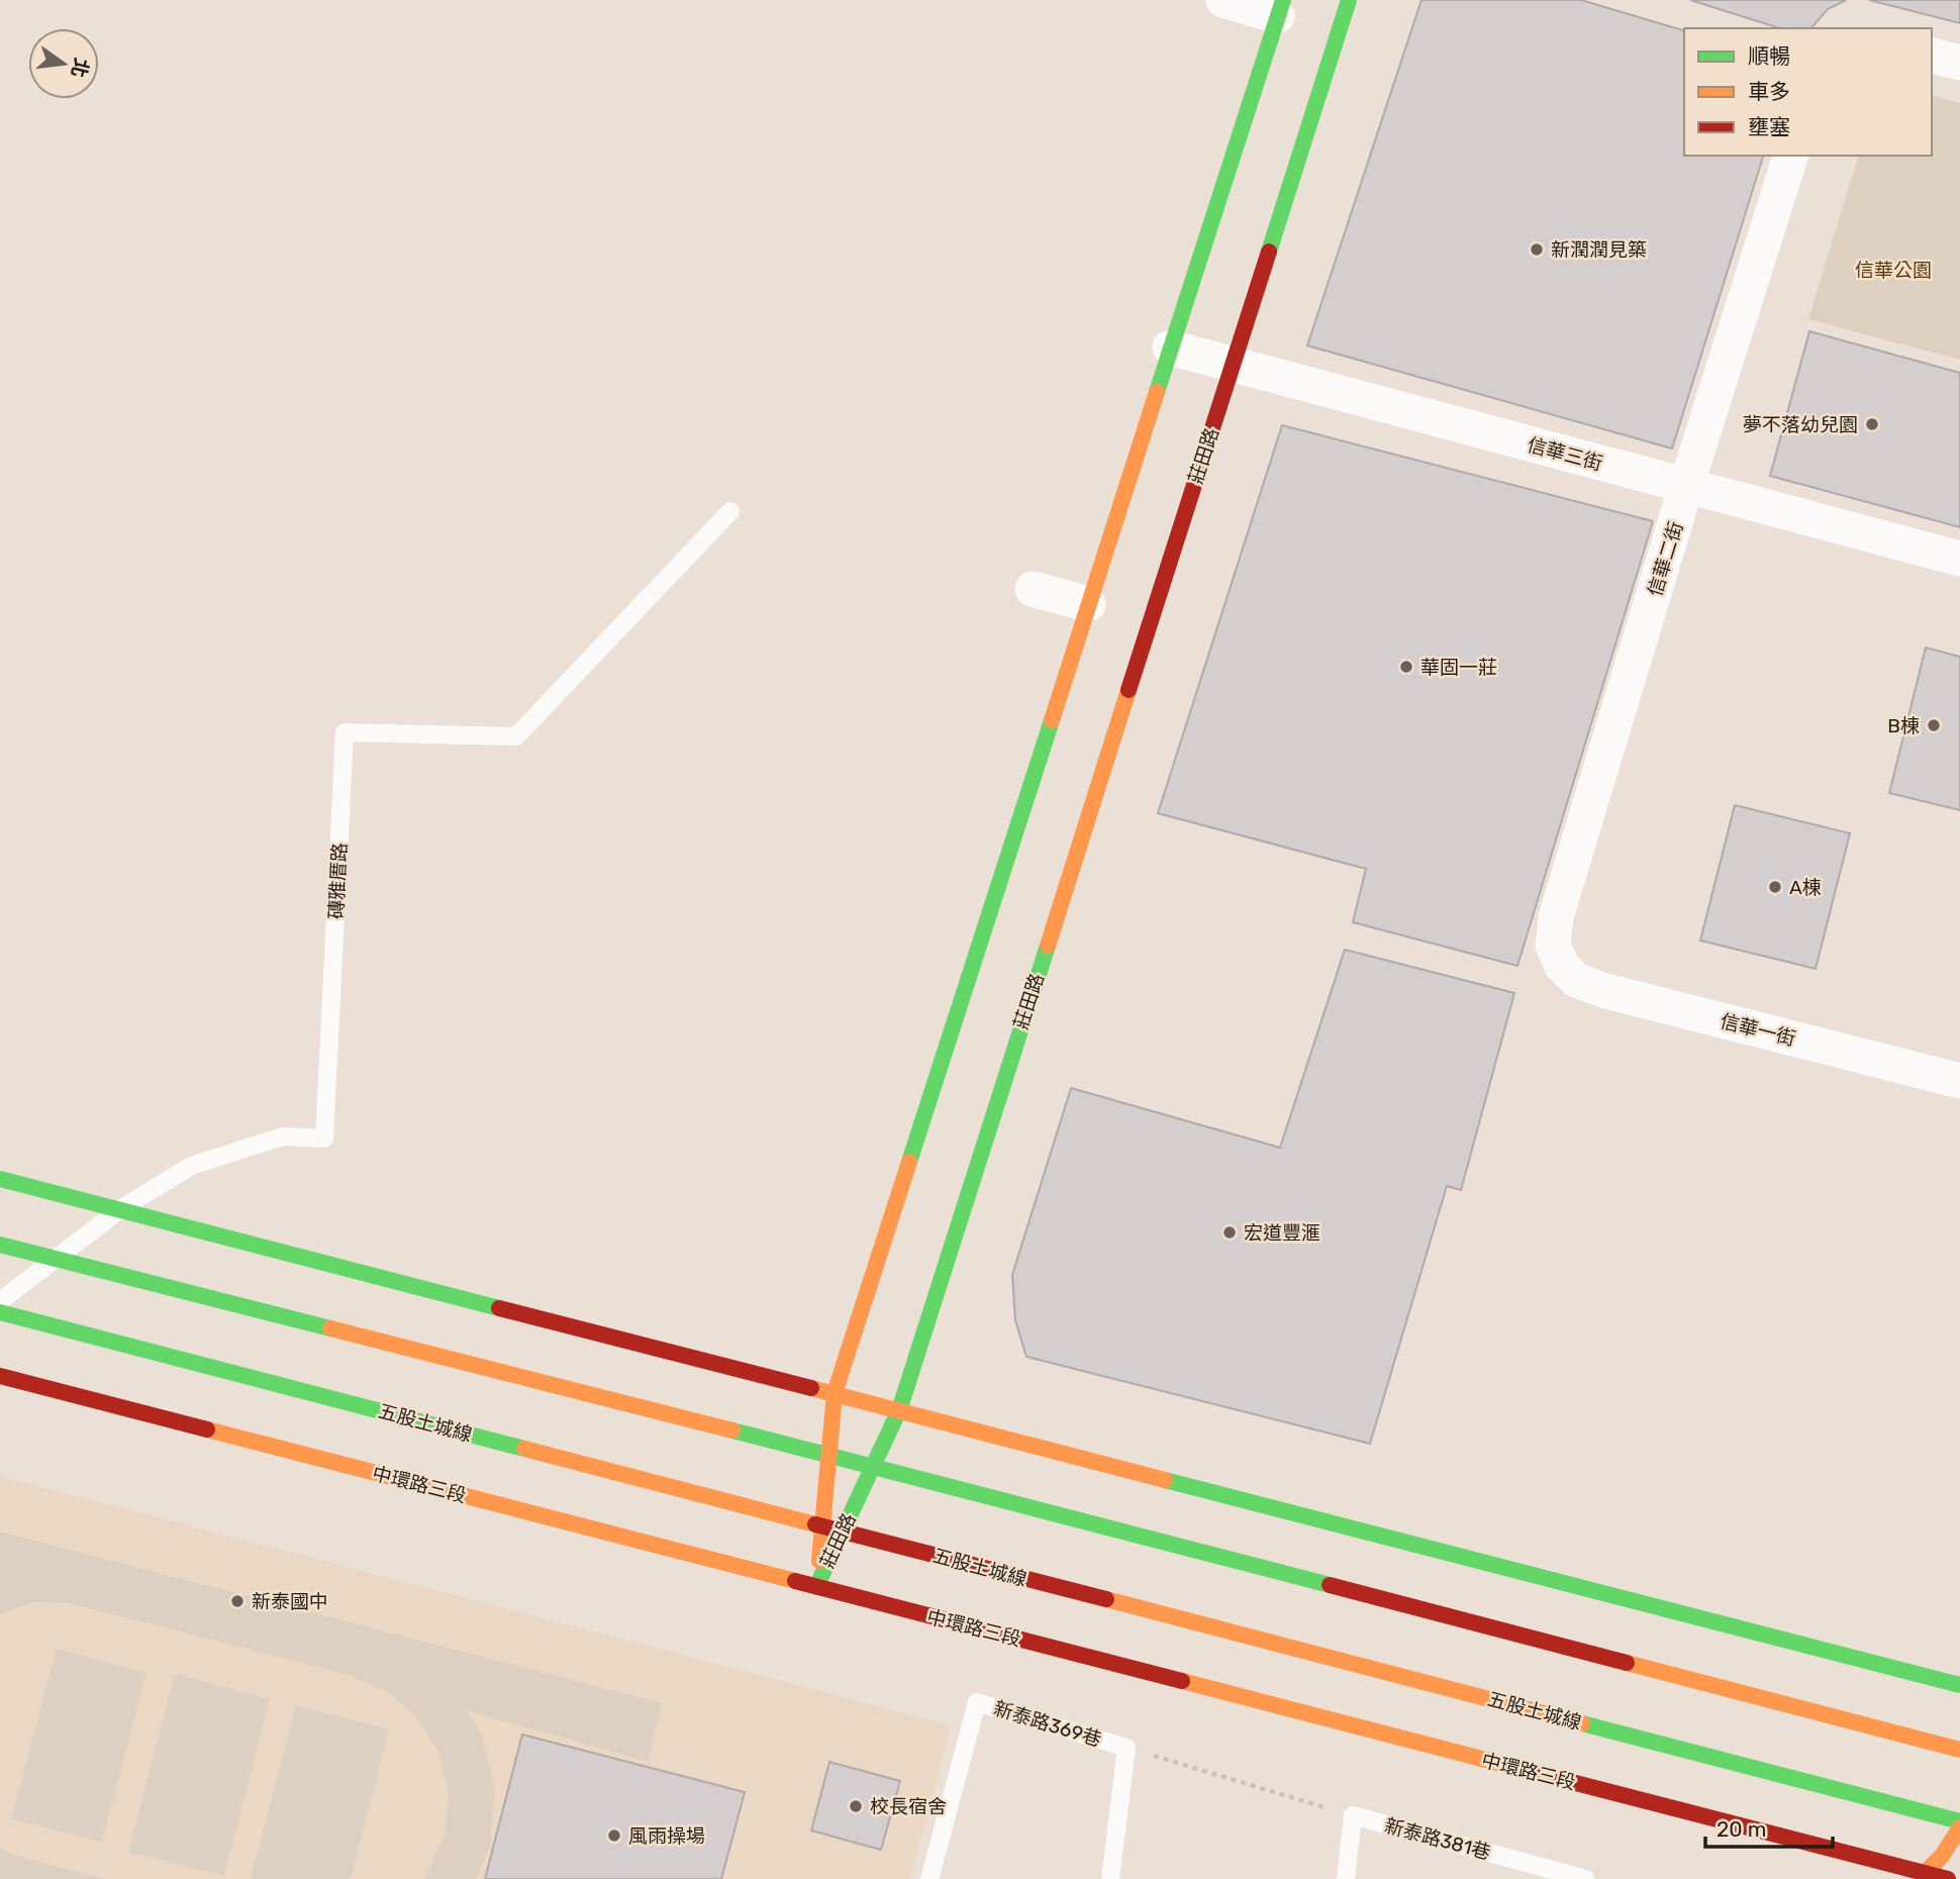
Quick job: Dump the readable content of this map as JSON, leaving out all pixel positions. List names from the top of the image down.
{
  "streets": {
    "main road": ["莊田路", "五股土城線", "中環路三段"],
    "street": ["信華三街", "信華二街", "信華一街"],
    "lane": ["磚雅厝路", "新泰路369巷", "新泰路381巷"]
  },
  "crossings": [
    ["信華三街", "莊田路"],
    ["信華三街", "信華二街"],
    ["莊田路", "中環路三段"],
    ["信華二街", "信華一街"]
  ],
  "parks": ["信華公園"],
  "places": [
    "新潤潤見築",
    "夢不落幼兒園",
    "華固一莊",
    "B棟",
    "A棟",
    "宏道豐滙",
    "新泰國中",
    "校長宿舍",
    "風雨操場"
  ],
  "legend": ["順暢", "車多", "壅塞"],
  "scale_bar": "20 m",
  "north": "right"
}
